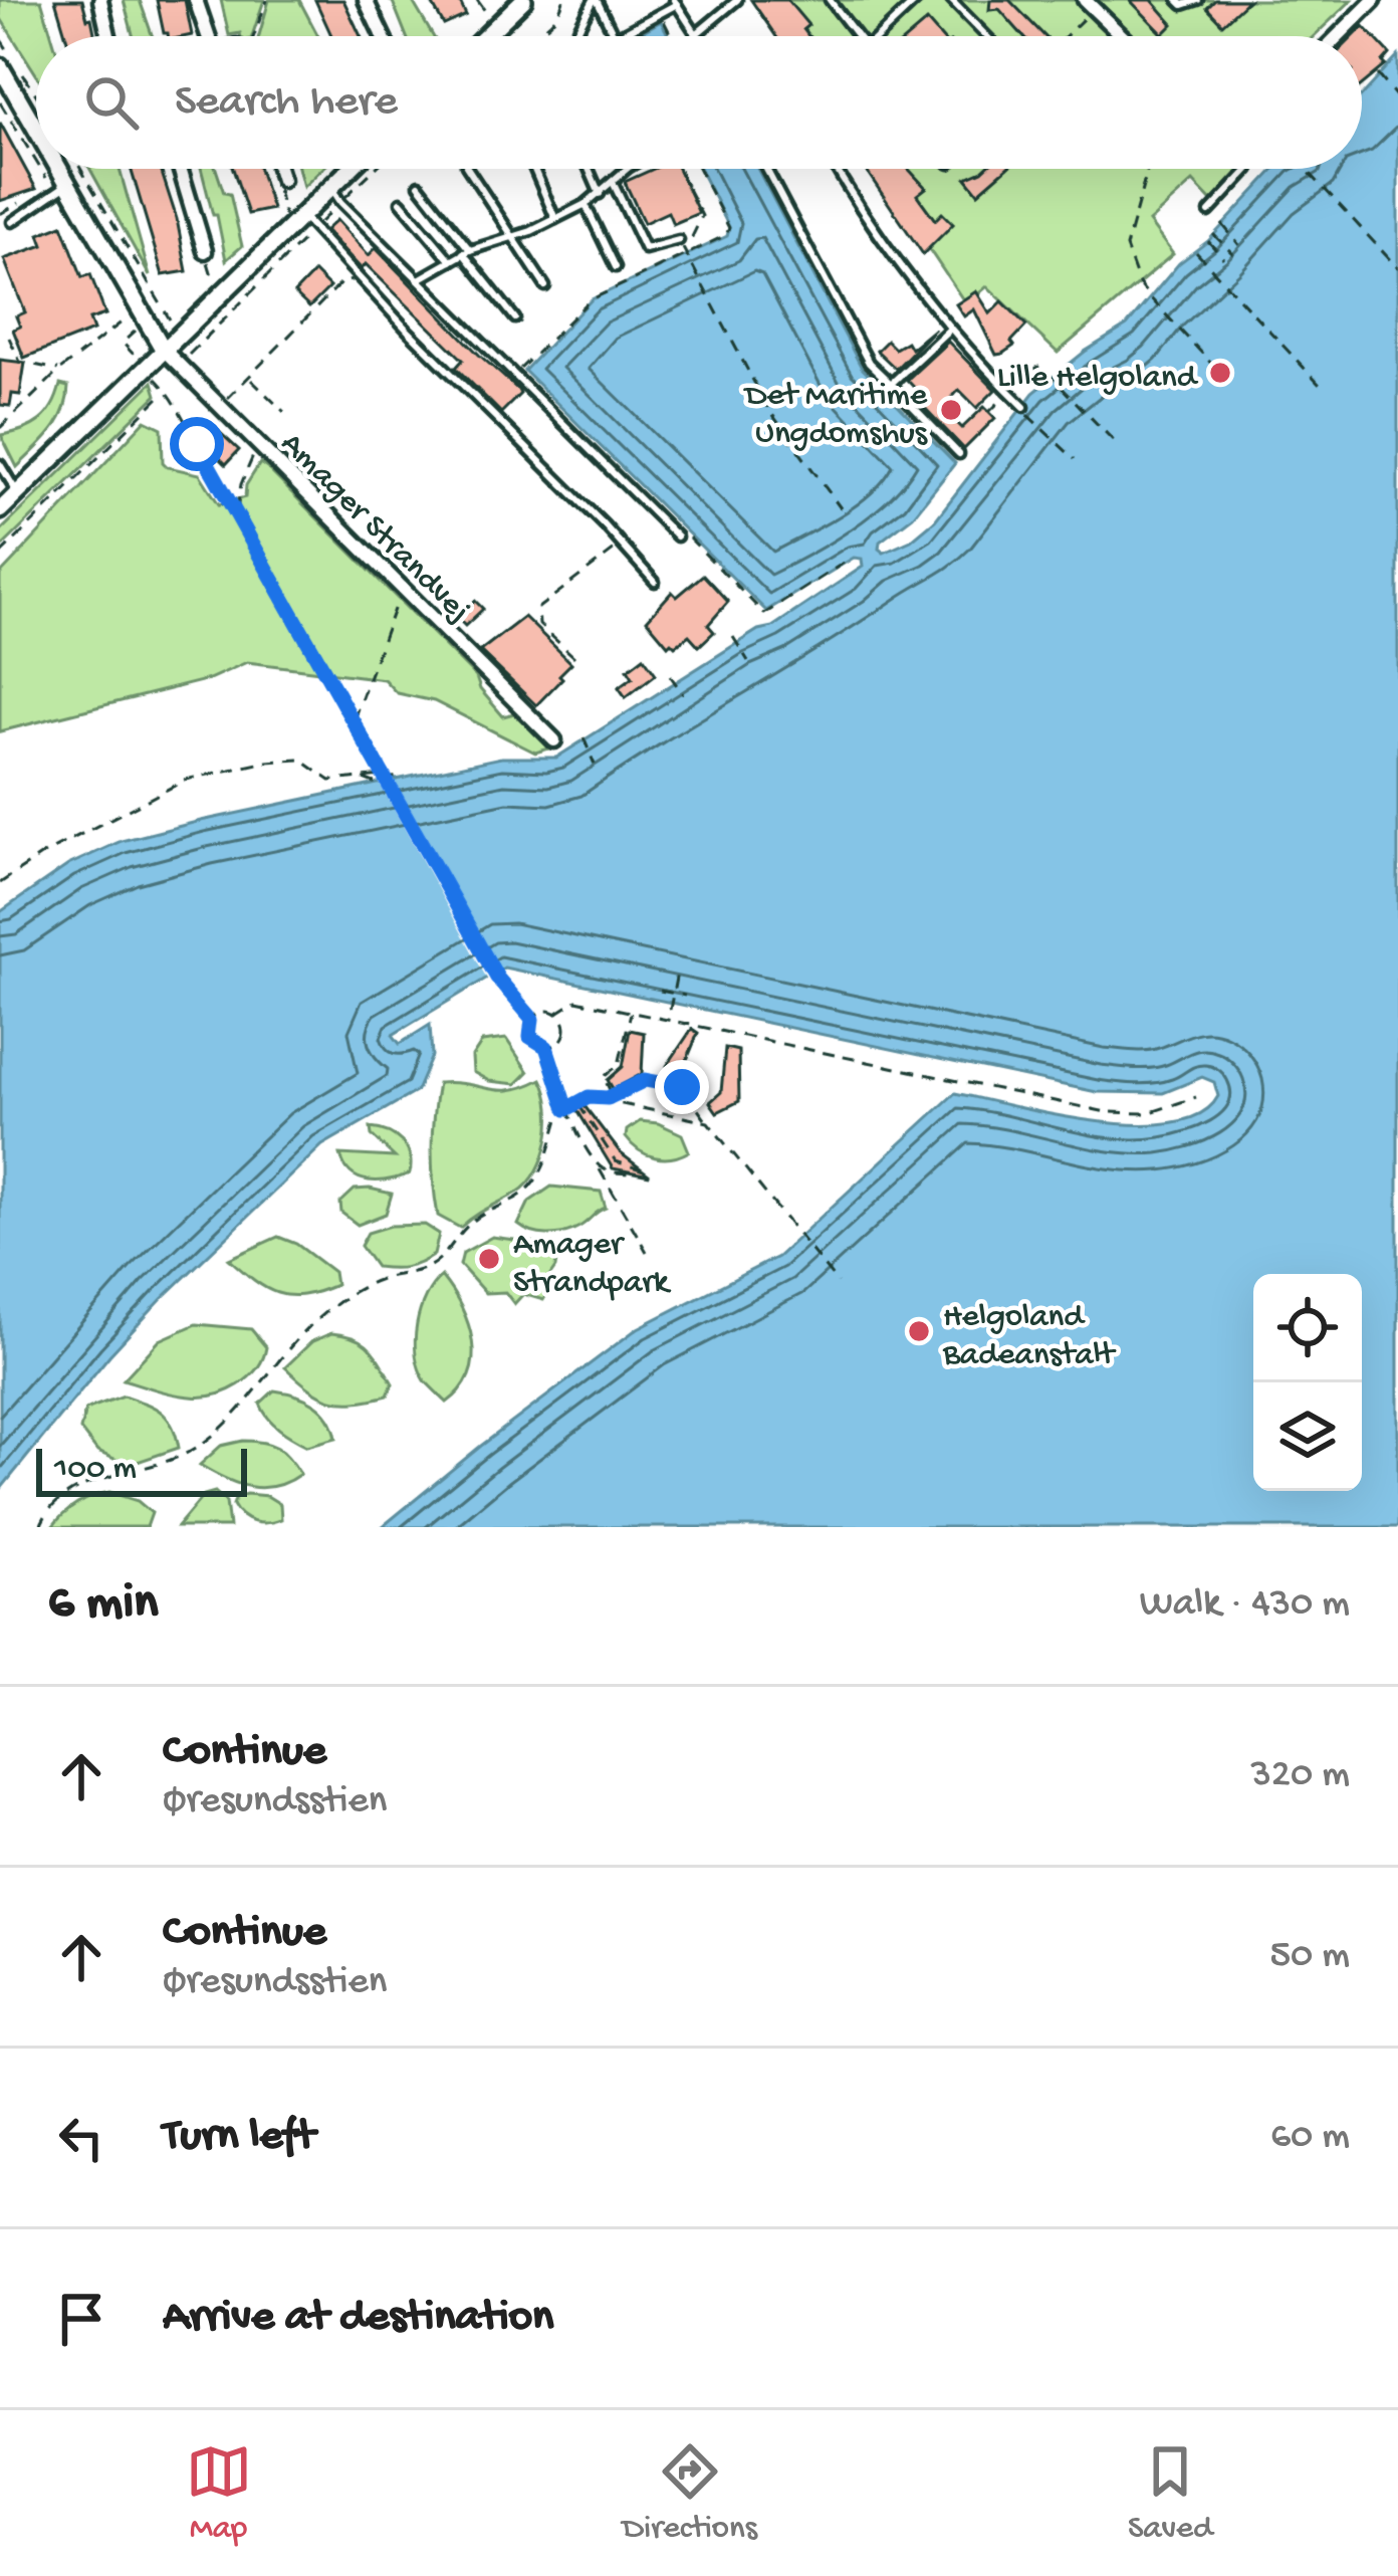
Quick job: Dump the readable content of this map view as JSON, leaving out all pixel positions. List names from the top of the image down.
{
  "streets": {
    "street": ["Amager Strandvej"]
  },
  "places": [
    "Lille Helgoland",
    "Det Maritime Ungdomshus",
    "Amager Strandpark",
    "Helgoland Badeanstalt"
  ],
  "scale_bar": "100 m",
  "page": {
    "search": "Search here",
    "scale": "100 m",
    "heading": ["6 min", "Walk · 430 m"],
    "list": [
      ["Continue", "Øresundsstien", "320 m"],
      ["Continue", "Øresundsstien", "50 m"],
      ["Turn left", "60 m"],
      "Arrive at destination"
    ],
    "nav": ["Map", "Directions", "Saved"]
  }
}
